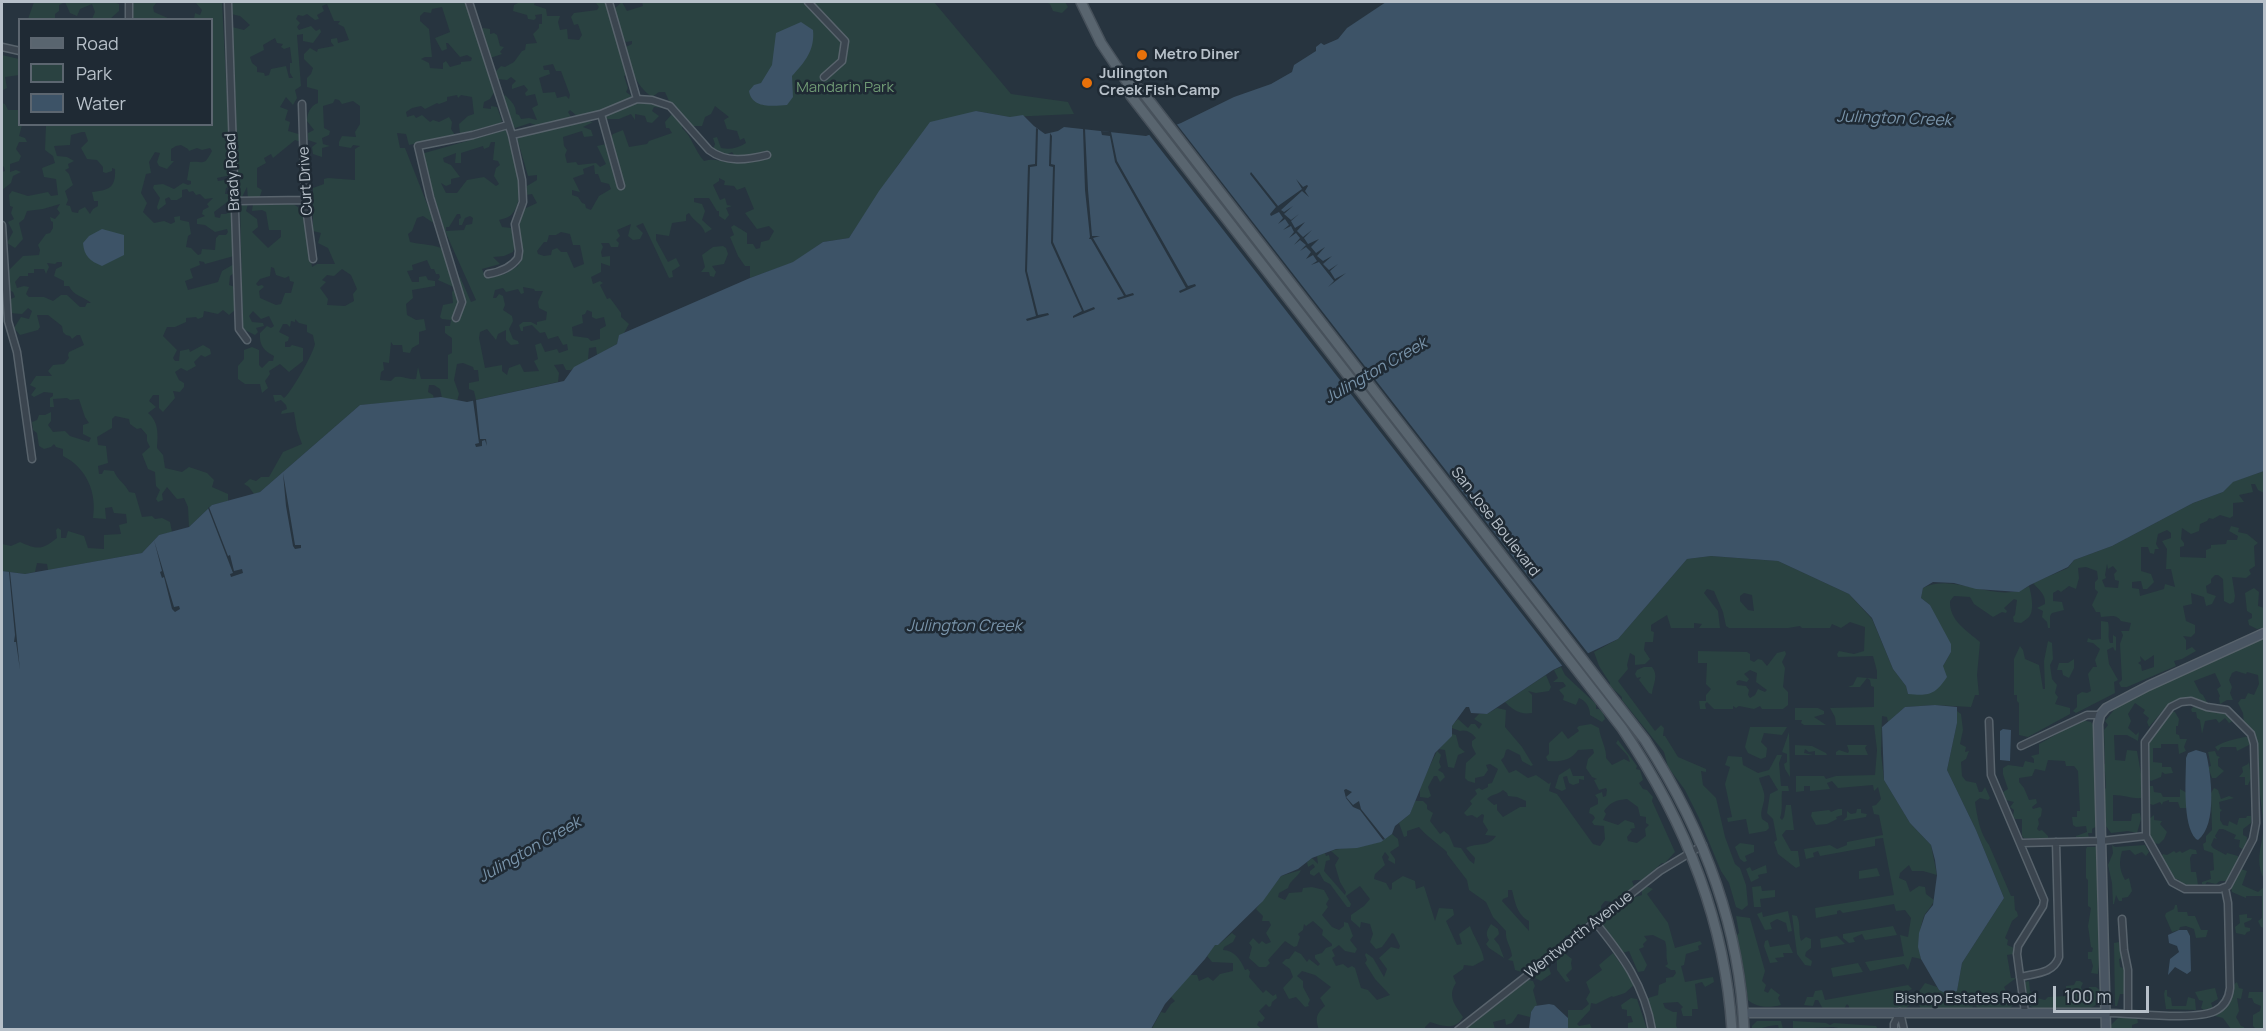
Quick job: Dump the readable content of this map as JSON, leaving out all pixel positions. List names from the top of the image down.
{
  "streets": {
    "main road": ["San Jose Boulevard"],
    "street": [
      "Brady Road",
      "Curt Drive",
      "Wentworth Avenue",
      "Bishop Estates Road"
    ]
  },
  "crossings": [
    ["San Jose Boulevard", "Wentworth Avenue"],
    ["San Jose Boulevard", "Bishop Estates Road"]
  ],
  "water": ["Julington Creek"],
  "parks": ["Mandarin Park"],
  "places": ["Metro Diner", "Julington Creek Fish Camp"],
  "legend": ["Road", "Park", "Water"],
  "scale_bar": "100 m"
}
